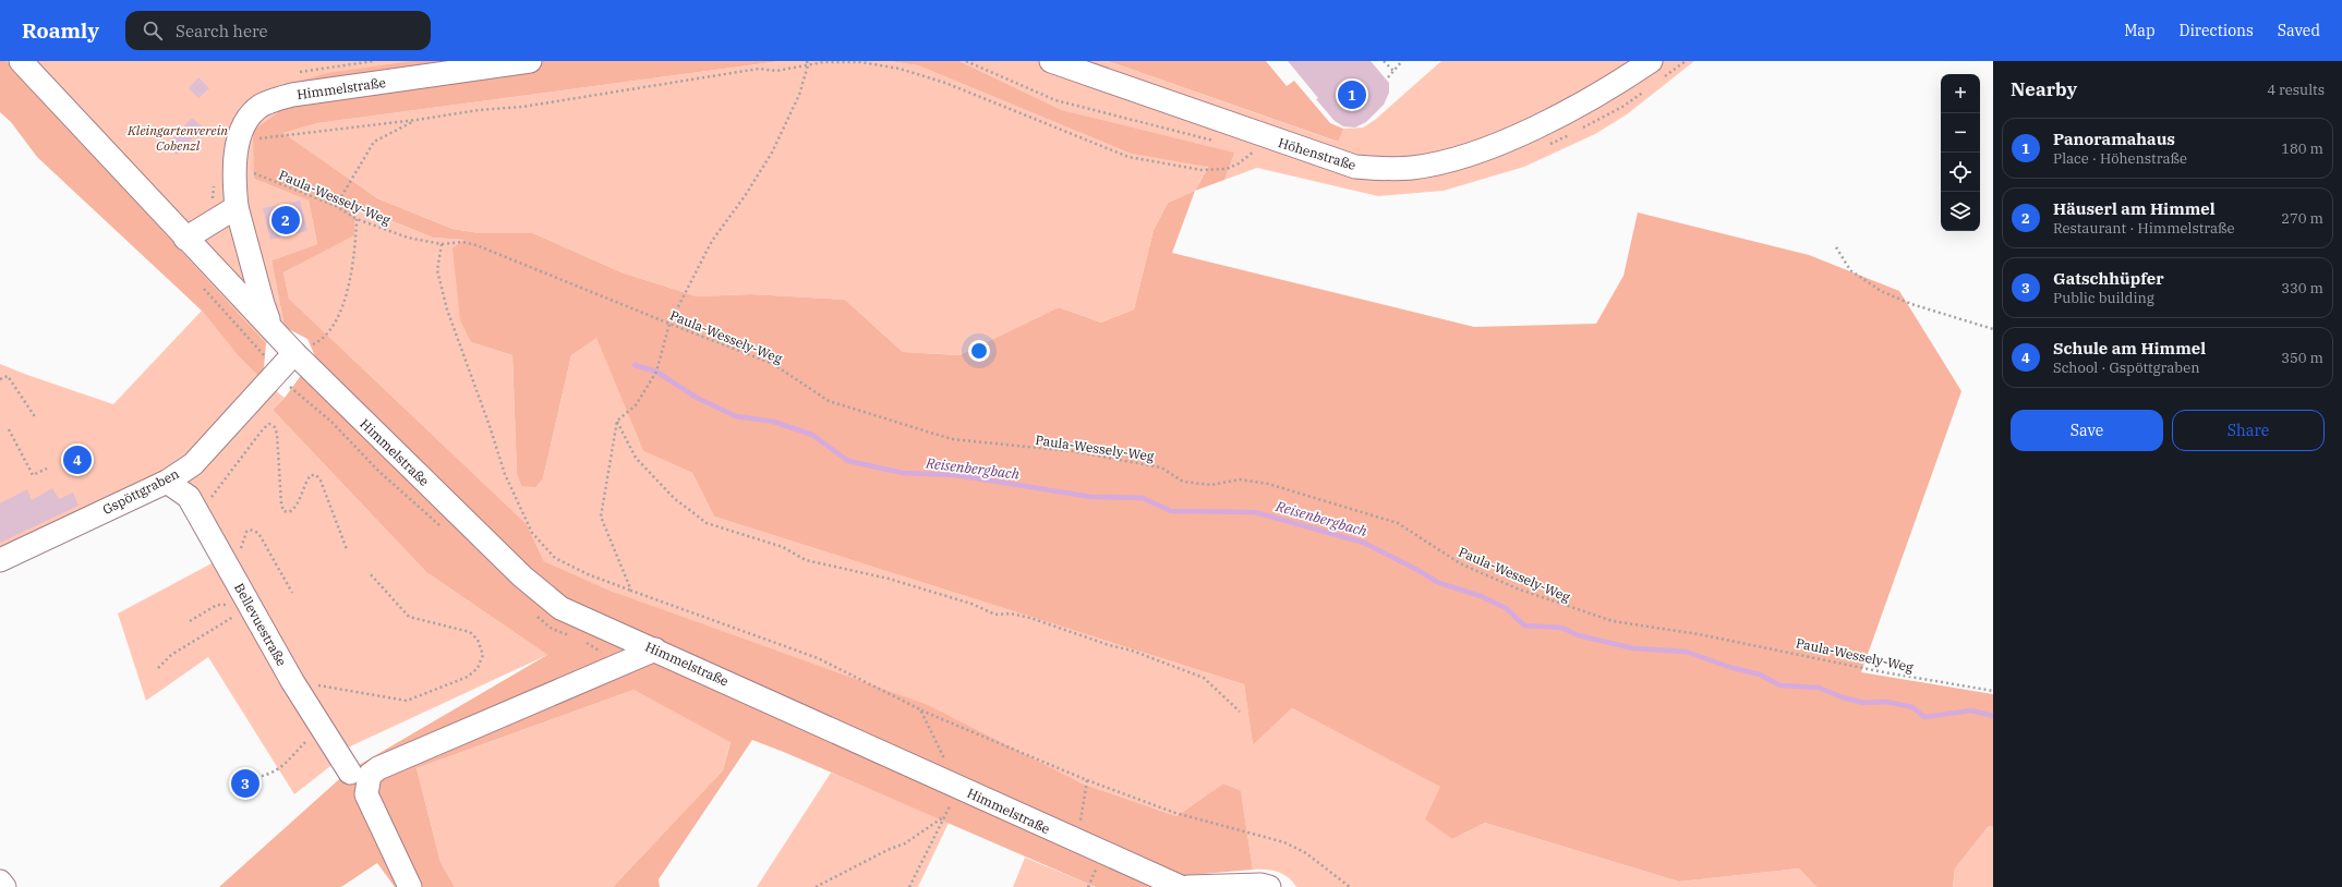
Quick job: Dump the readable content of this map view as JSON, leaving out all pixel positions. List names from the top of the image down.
{
  "streets": {
    "street": [
      "Himmelstraße",
      "Höhenstraße",
      "Gspöttgraben",
      "Bellevuestraße"
    ],
    "path": ["Paula-Wessely-Weg"]
  },
  "crossings": [
    ["Himmelstraße", "Paula-Wessely-Weg"],
    ["Himmelstraße", "Gspöttgraben"],
    ["Gspöttgraben", "Bellevuestraße"]
  ],
  "water": ["Reisenbergbach"],
  "parks": ["Kleingartenverein Cobenzl"],
  "page": {
    "header": "Roamly",
    "search": "Search here",
    "nav": ["Map", "Directions", "Saved"],
    "heading": ["Nearby", "4 results"],
    "map_buttons": ["+", "−"],
    "pins": [
      "1",
      "2",
      "4",
      "3"
    ],
    "list": [
      {
        "mark": "1",
        "name": "Panoramahaus",
        "note": "Place · Höhenstraße",
        "value": "180 m"
      },
      {
        "mark": "2",
        "name": "Häuserl am Himmel",
        "note": "Restaurant · Himmelstraße",
        "value": "270 m"
      },
      {
        "mark": "3",
        "name": "Gatschhüpfer",
        "note": "Public building",
        "value": "330 m"
      },
      {
        "mark": "4",
        "name": "Schule am Himmel",
        "note": "School · Gspöttgraben",
        "value": "350 m"
      }
    ],
    "buttons": ["Save", "Share"]
  }
}
